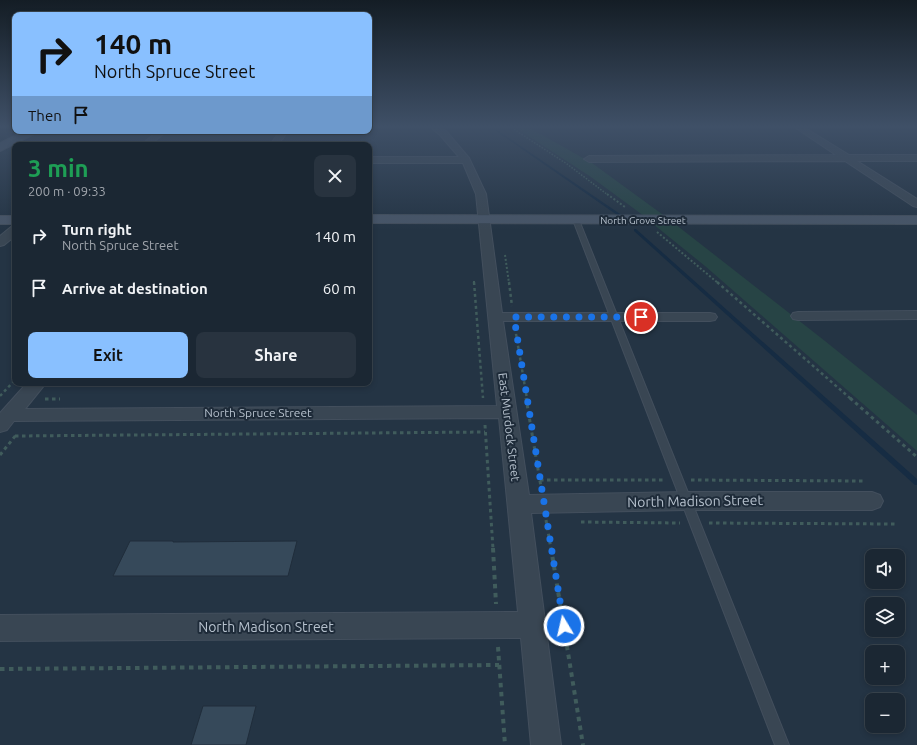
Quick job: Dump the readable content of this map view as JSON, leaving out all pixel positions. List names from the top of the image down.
{
  "streets": {
    "street": [
      "North Grove Street",
      "North Spruce Street",
      "East Murdock Street",
      "North Madison Street"
    ]
  },
  "crossings": [
    ["North Grove Street", "East Murdock Street"],
    ["North Spruce Street", "East Murdock Street"],
    ["East Murdock Street", "North Madison Street"]
  ],
  "page": {
    "turn": ["140 m", "North Spruce Street"],
    "then": "Then",
    "heading": ["3 min", "200 m · 09:33"],
    "list": [
      {
        "name": "Turn right",
        "note": "North Spruce Street",
        "value": "140 m"
      },
      {
        "name": "Arrive at destination",
        "value": "60 m"
      }
    ],
    "buttons": ["Exit", "Share"],
    "map_buttons": ["+", "−"]
  }
}
